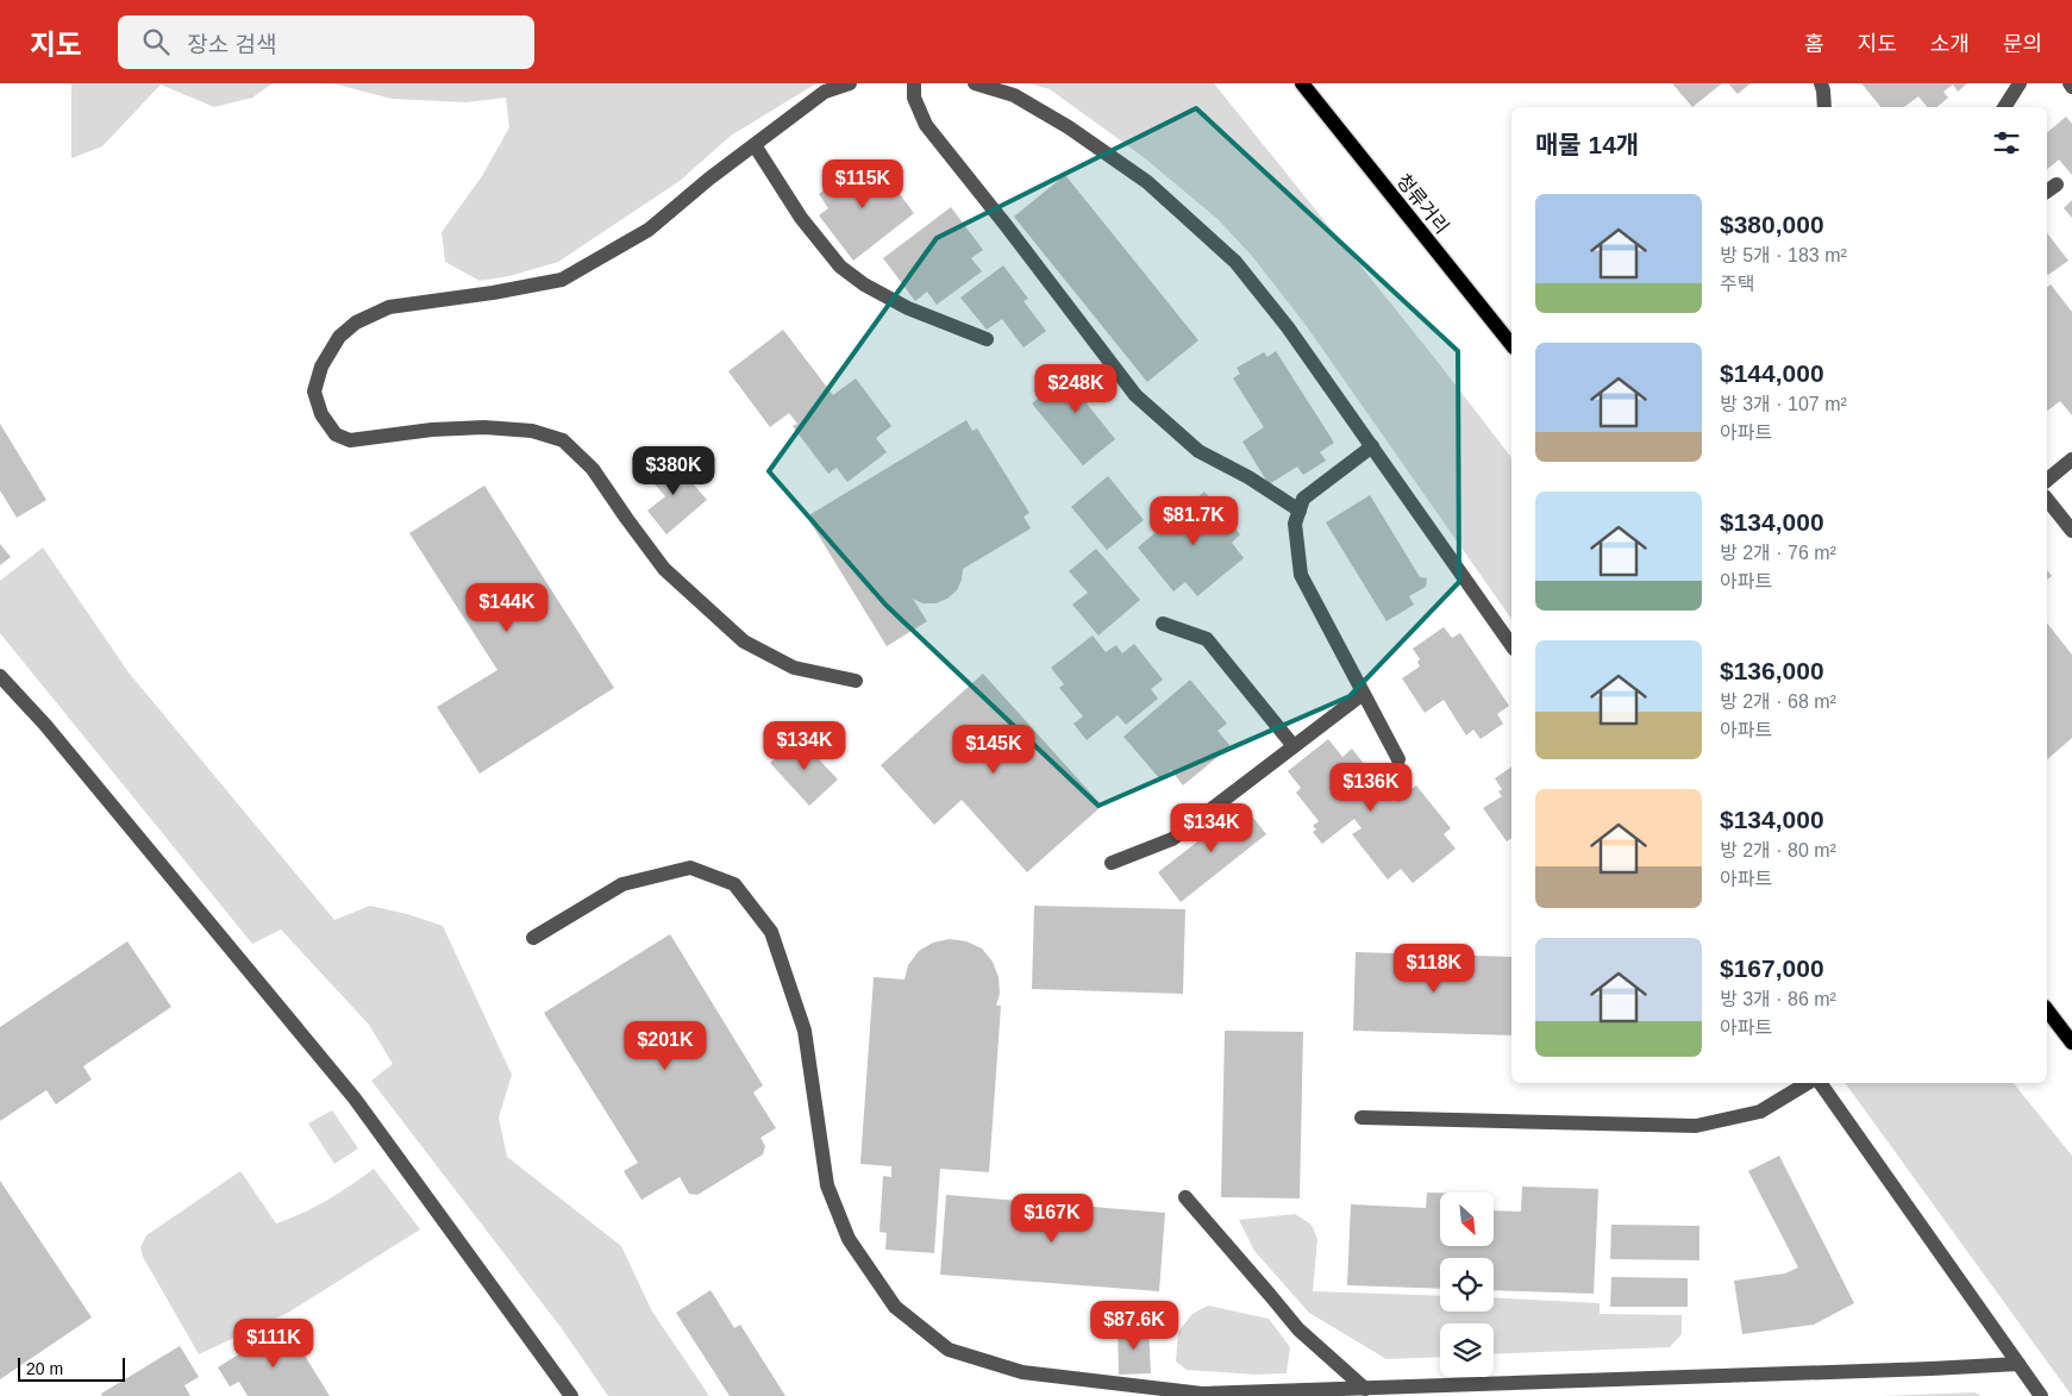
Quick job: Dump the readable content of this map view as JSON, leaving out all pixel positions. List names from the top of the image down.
{
  "streets": {
    "main road": ["청류거리"]
  },
  "scale_bar": "20 m",
  "north": "bottom right",
  "page": {
    "header": "지도",
    "search": "장소 검색",
    "nav": [
      "홈",
      "지도",
      "소개",
      "문의"
    ],
    "heading": "매물 14개",
    "price": [
      "$115K",
      "$248K",
      "$380K",
      "$81.7K",
      "$144K",
      "$134K",
      "$145K",
      "$136K",
      "$134K",
      "$118K",
      "$201K",
      "$167K",
      "$87.6K",
      "$111K"
    ],
    "list": [
      {
        "name": "$380,000",
        "note": "방 5개 · 183 m² · 주택"
      },
      {
        "name": "$144,000",
        "note": "방 3개 · 107 m² · 아파트"
      },
      {
        "name": "$134,000",
        "note": "방 2개 · 76 m² · 아파트"
      },
      {
        "name": "$136,000",
        "note": "방 2개 · 68 m² · 아파트"
      },
      {
        "name": "$134,000",
        "note": "방 2개 · 80 m² · 아파트"
      },
      {
        "name": "$167,000",
        "note": "방 3개 · 86 m² · 아파트"
      }
    ],
    "scale": "20 m"
  }
}
